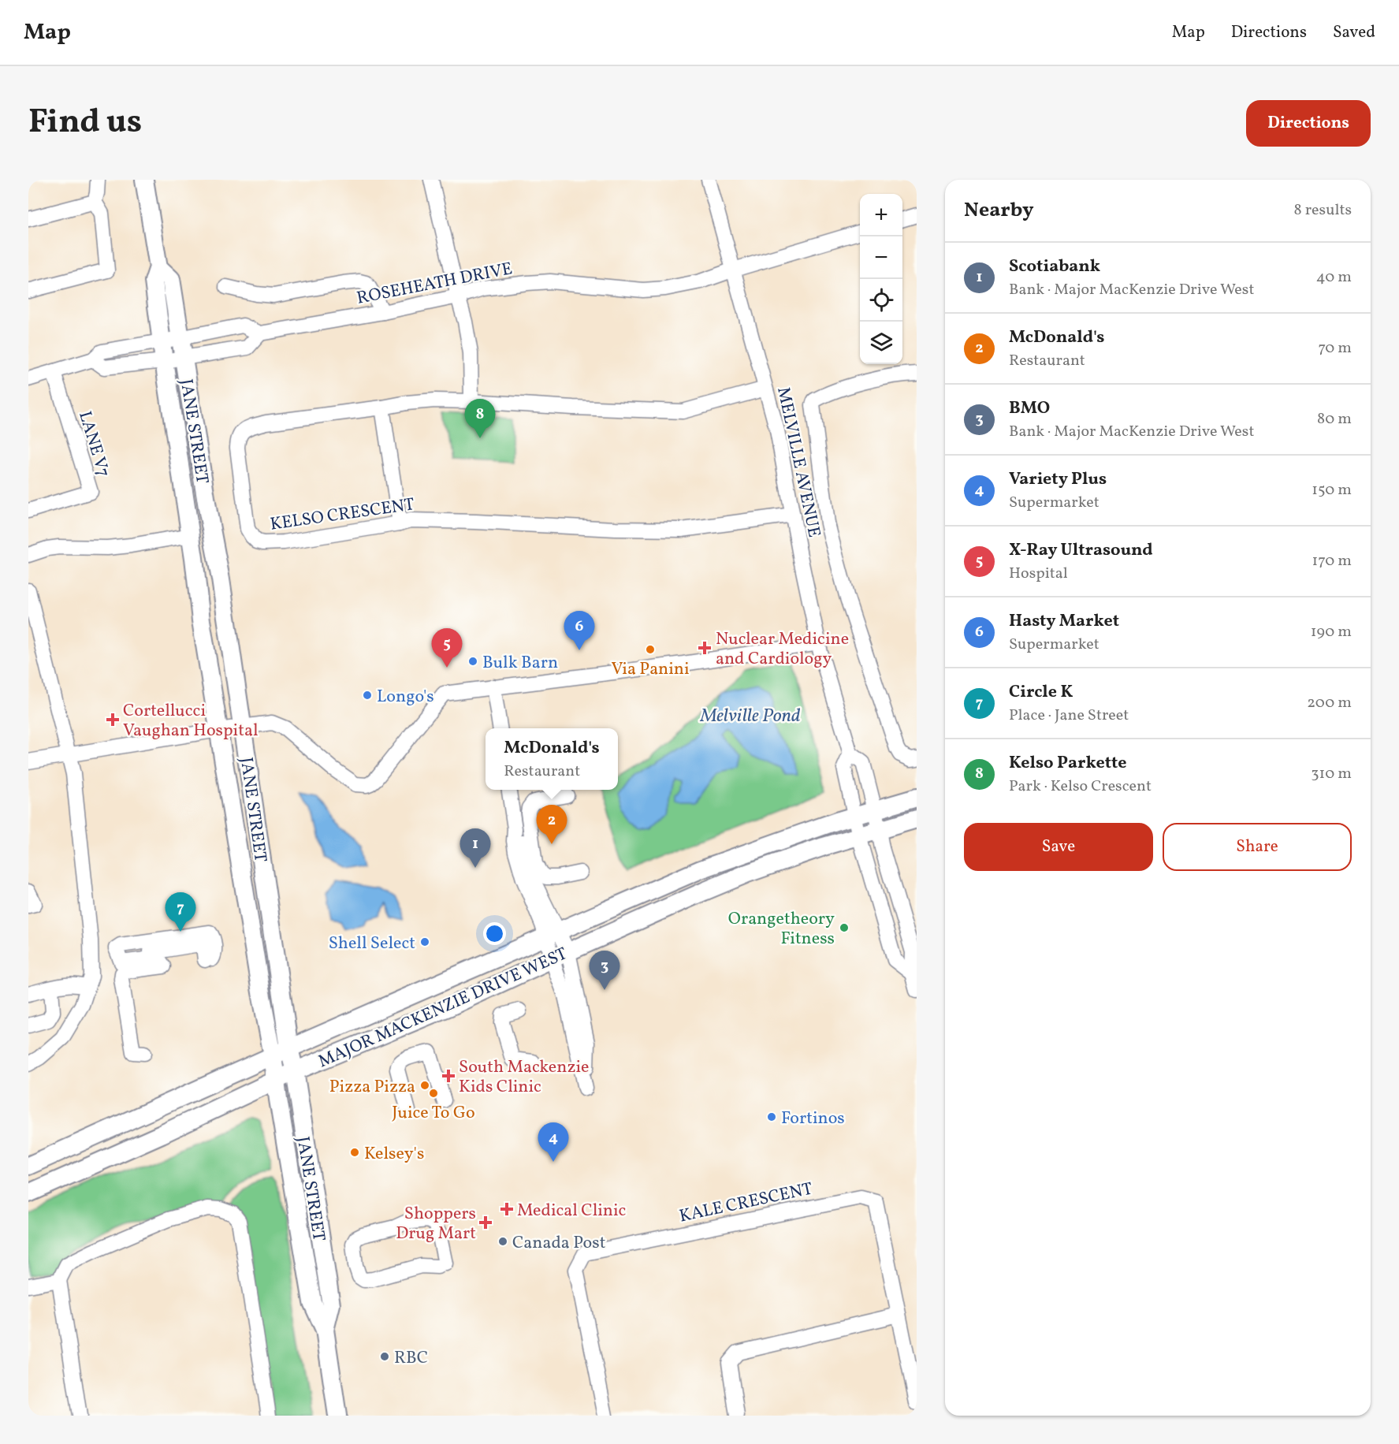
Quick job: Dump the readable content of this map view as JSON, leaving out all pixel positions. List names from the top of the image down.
{
  "streets": {
    "main road": ["JANE STREET", "MAJOR MACKENZIE DRIVE WEST"],
    "street": [
      "ROSEHEATH DRIVE",
      "LANE V7",
      "MELVILLE AVENUE",
      "KELSO CRESCENT",
      "KALE CRESCENT"
    ]
  },
  "crossings": [
    ["ROSEHEATH DRIVE", "JANE STREET"],
    ["ROSEHEATH DRIVE", "LANE V7"],
    ["ROSEHEATH DRIVE", "MELVILLE AVENUE"],
    ["JANE STREET", "MAJOR MACKENZIE DRIVE WEST"],
    ["MELVILLE AVENUE", "KELSO CRESCENT"],
    ["MELVILLE AVENUE", "MAJOR MACKENZIE DRIVE WEST"]
  ],
  "water": ["Melville Pond"],
  "places": {
    "health": [
      "Nuclear Medicine and Cardiology",
      "Cortellucci Vaughan Hospital",
      "South Mackenzie Kids Clinic",
      "Medical Clinic",
      "Shoppers Drug Mart"
    ],
    "other": [
      "Via Panini",
      "Bulk Barn",
      "Longo's",
      "Orangetheory Fitness",
      "Shell Select",
      "Pizza Pizza",
      "Juice To Go",
      "Fortinos",
      "Kelsey's",
      "Canada Post",
      "RBC"
    ]
  },
  "page": {
    "header": "Map",
    "nav": ["Map", "Directions", "Saved"],
    "title": "Find us",
    "buttons": [
      "Directions",
      ["Save", "Share"]
    ],
    "heading": ["Nearby", "8 results"],
    "map_buttons": ["+", "−"],
    "list": [
      {
        "mark": "1",
        "name": "Scotiabank",
        "note": "Bank · Major MacKenzie Drive West",
        "value": "40 m"
      },
      {
        "mark": "2",
        "name": "McDonald's",
        "note": "Restaurant",
        "value": "70 m"
      },
      {
        "mark": "3",
        "name": "BMO",
        "note": "Bank · Major MacKenzie Drive West",
        "value": "80 m"
      },
      {
        "mark": "4",
        "name": "Variety Plus",
        "note": "Supermarket",
        "value": "150 m"
      },
      {
        "mark": "5",
        "name": "X-Ray Ultrasound",
        "note": "Hospital",
        "value": "170 m"
      },
      {
        "mark": "6",
        "name": "Hasty Market",
        "note": "Supermarket",
        "value": "190 m"
      },
      {
        "mark": "7",
        "name": "Circle K",
        "note": "Place · Jane Street",
        "value": "200 m"
      },
      {
        "mark": "8",
        "name": "Kelso Parkette",
        "note": "Park · Kelso Crescent",
        "value": "310 m"
      }
    ],
    "pins": [
      "8",
      "6",
      "5",
      "2",
      "1",
      "7",
      "3",
      "4"
    ],
    "popup": ["McDonald's", "Restaurant"]
  }
}
